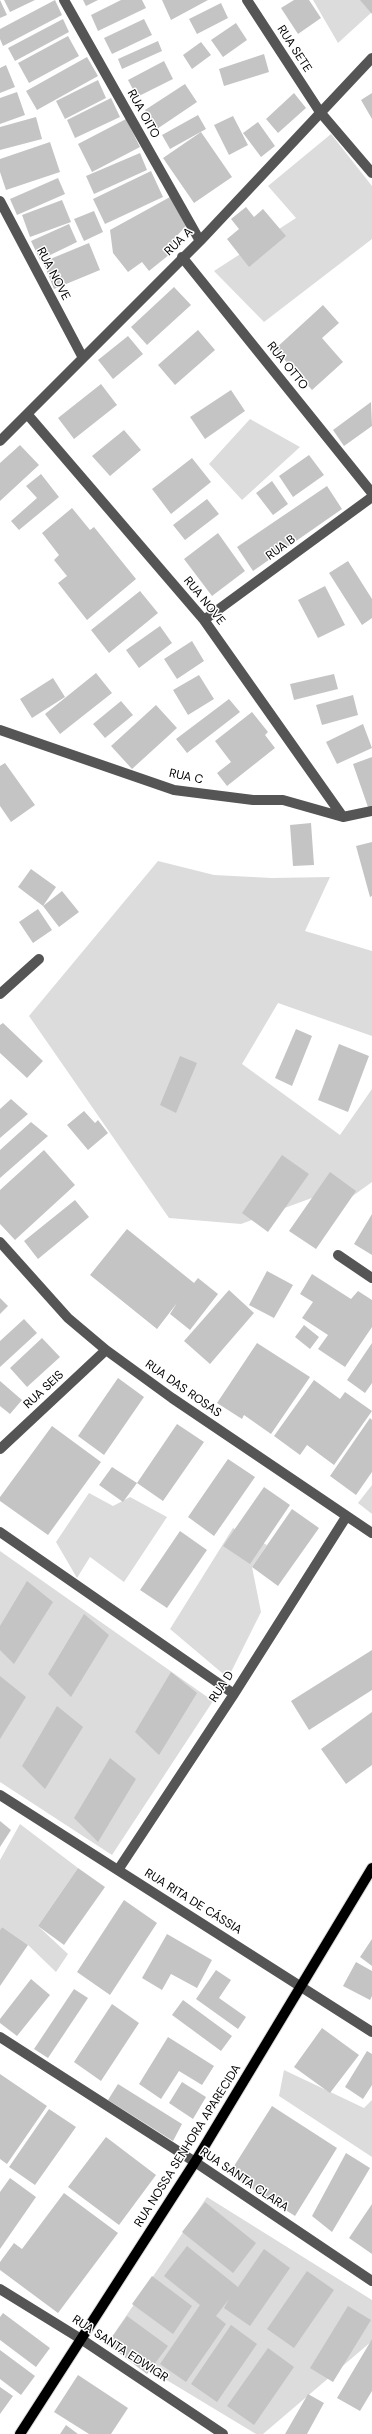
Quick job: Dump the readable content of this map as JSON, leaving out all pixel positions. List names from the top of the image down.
{
  "streets": {
    "main road": ["RUA NOSSA SENHORA APARECIDA"],
    "street": [
      "RUA SETE",
      "RUA OITO",
      "RUA A",
      "RUA NOVE",
      "RUA OTTO",
      "RUA B",
      "RUA C",
      "RUA DAS ROSAS",
      "RUA SEIS",
      "RUA D",
      "RUA RITA DE CÁSSIA",
      "RUA SANTA CLARA",
      "RUA SANTA EDWIGR"
    ]
  },
  "crossings": [
    ["RUA SETE", "RUA A"],
    ["RUA OITO", "RUA A"],
    ["RUA A", "RUA NOVE"],
    ["RUA A", "RUA OTTO"],
    ["RUA NOVE", "RUA B"],
    ["RUA NOVE", "RUA C"],
    ["RUA DAS ROSAS", "RUA SEIS"],
    ["RUA DAS ROSAS", "RUA D"],
    ["RUA D", "RUA RITA DE CÁSSIA"],
    ["RUA RITA DE CÁSSIA", "RUA NOSSA SENHORA APARECIDA"],
    ["RUA NOSSA SENHORA APARECIDA", "RUA SANTA CLARA"],
    ["RUA NOSSA SENHORA APARECIDA", "RUA SANTA EDWIGR"]
  ]
}
